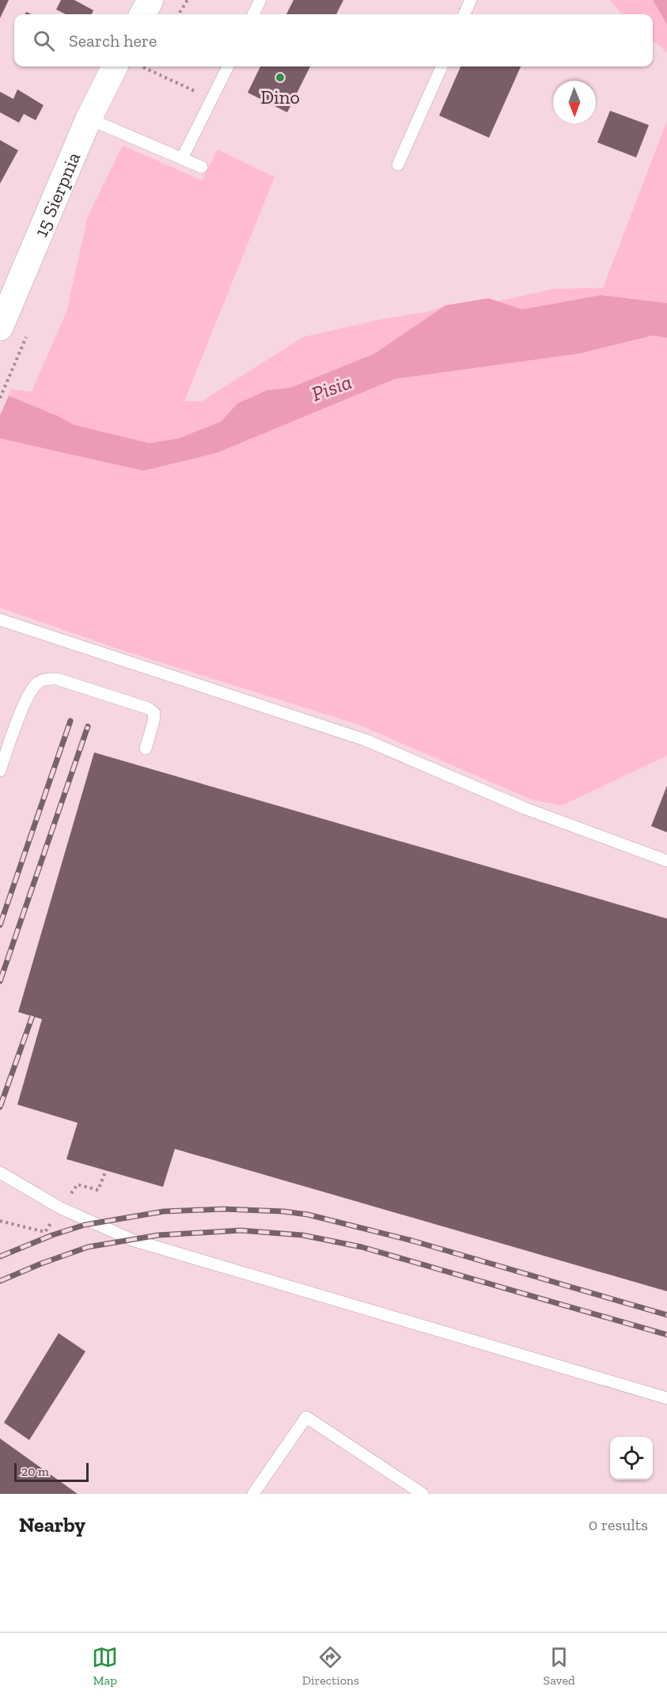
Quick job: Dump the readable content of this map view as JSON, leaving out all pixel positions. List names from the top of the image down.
{
  "streets": {
    "main road": ["15 Sierpnia"]
  },
  "water": ["Pisia"],
  "places": ["Dino"],
  "scale_bar": "20 m",
  "north": "bottom",
  "page": {
    "search": "Search here",
    "scale": "20 m",
    "heading": ["Nearby", "0 results"],
    "nav": ["Map", "Directions", "Saved"]
  }
}
